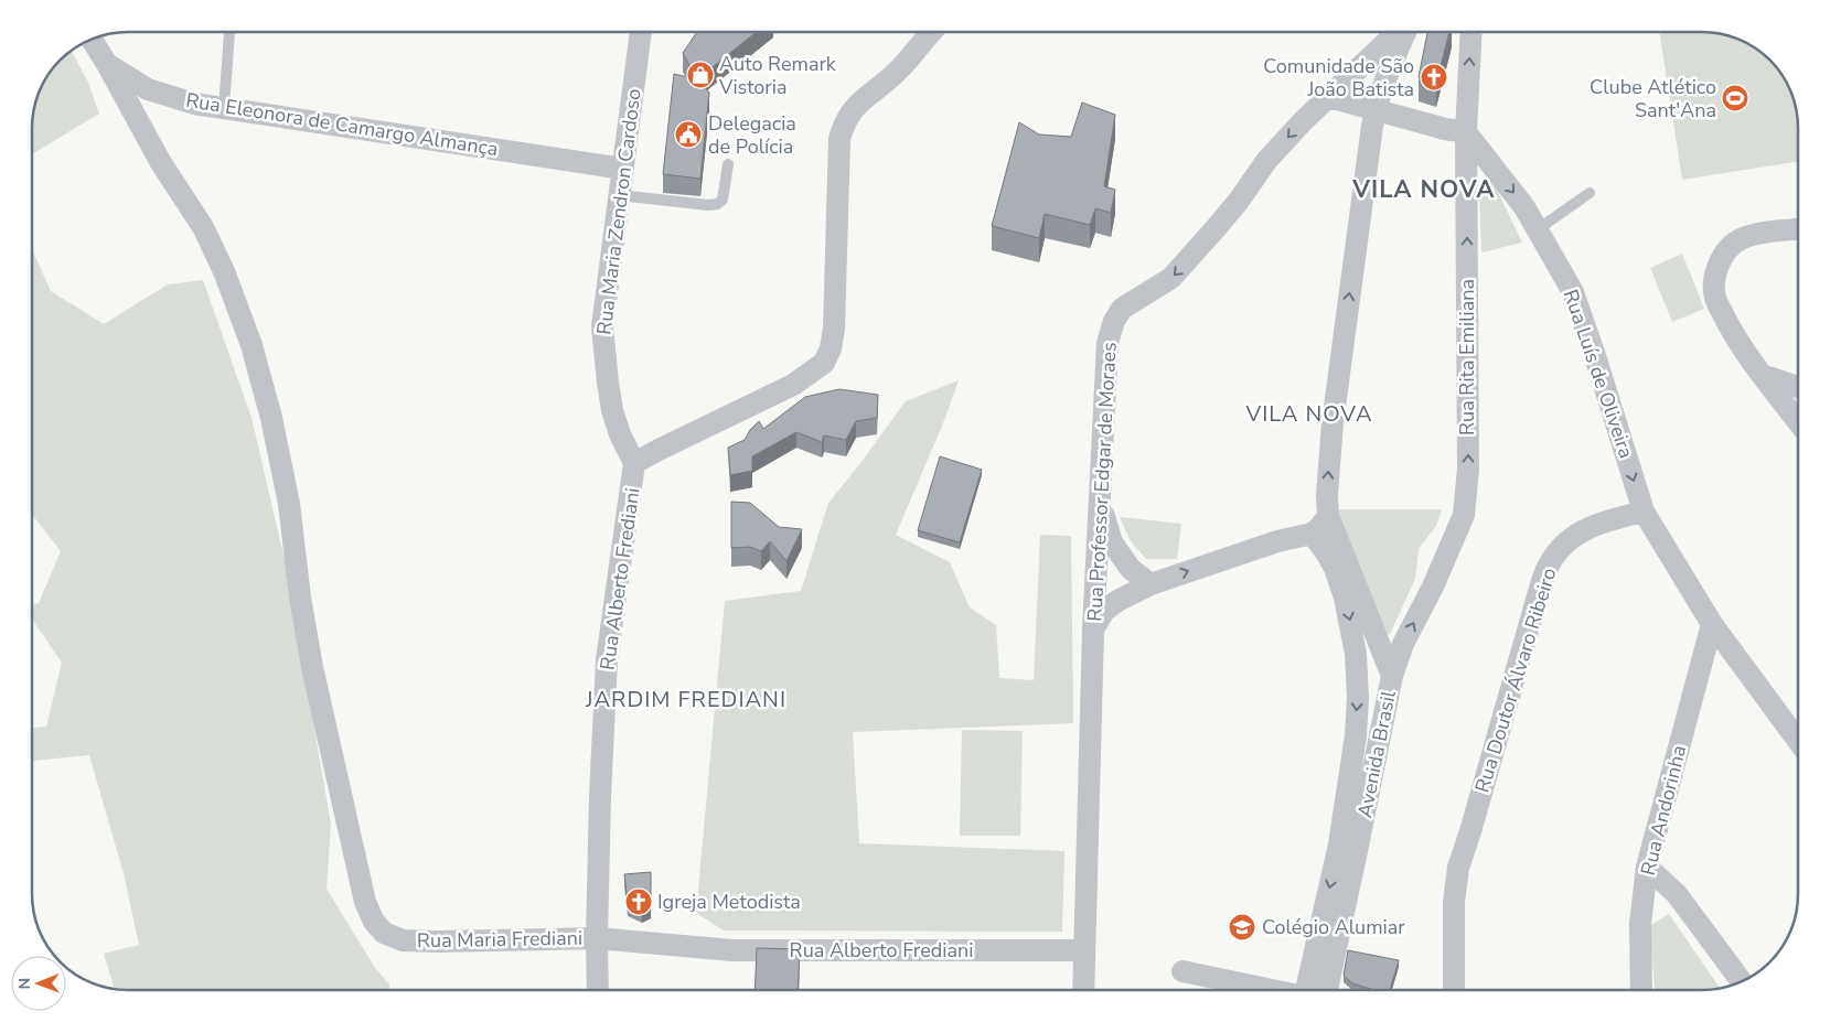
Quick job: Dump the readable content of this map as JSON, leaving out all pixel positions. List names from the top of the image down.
{
  "streets": {
    "street": [
      "Rua Eleonora de Camargo Almança",
      "Rua Maria Zendron Cardoso",
      "Rua Rita Emiliana",
      "Rua Luís de Oliveira",
      "Rua Professor Edgar de Moraes",
      "Rua Alberto Frediani",
      "Rua Doutor Álvaro Ribeiro",
      "Avenida Brasil",
      "Rua Andorinha",
      "Rua Maria Frediani"
    ]
  },
  "crossings": [
    ["Rua Eleonora de Camargo Almança", "Rua Maria Zendron Cardoso"],
    ["Rua Eleonora de Camargo Almança", "Rua Maria Frediani"],
    ["Rua Maria Zendron Cardoso", "Rua Alberto Frediani"],
    ["Rua Rita Emiliana", "Rua Luís de Oliveira"],
    ["Rua Rita Emiliana", "Avenida Brasil"],
    ["Rua Luís de Oliveira", "Rua Doutor Álvaro Ribeiro"],
    ["Rua Professor Edgar de Moraes", "Rua Alberto Frediani"],
    ["Rua Alberto Frediani", "Rua Maria Frediani"]
  ],
  "one_way": ["Rua Luís de Oliveira"],
  "districts": ["VILA NOVA", "VILA NOVA", "JARDIM FREDIANI"],
  "places": {
    "shop": ["Auto Remark Vistoria"],
    "church": ["Comunidade São João Batista", "Igreja Metodista"],
    "sports": ["Clube Atlético Sant'Ana"],
    "public building": ["Delegacia de Polícia"],
    "school or university": ["Colégio Alumiar"]
  },
  "north": "left"
}
